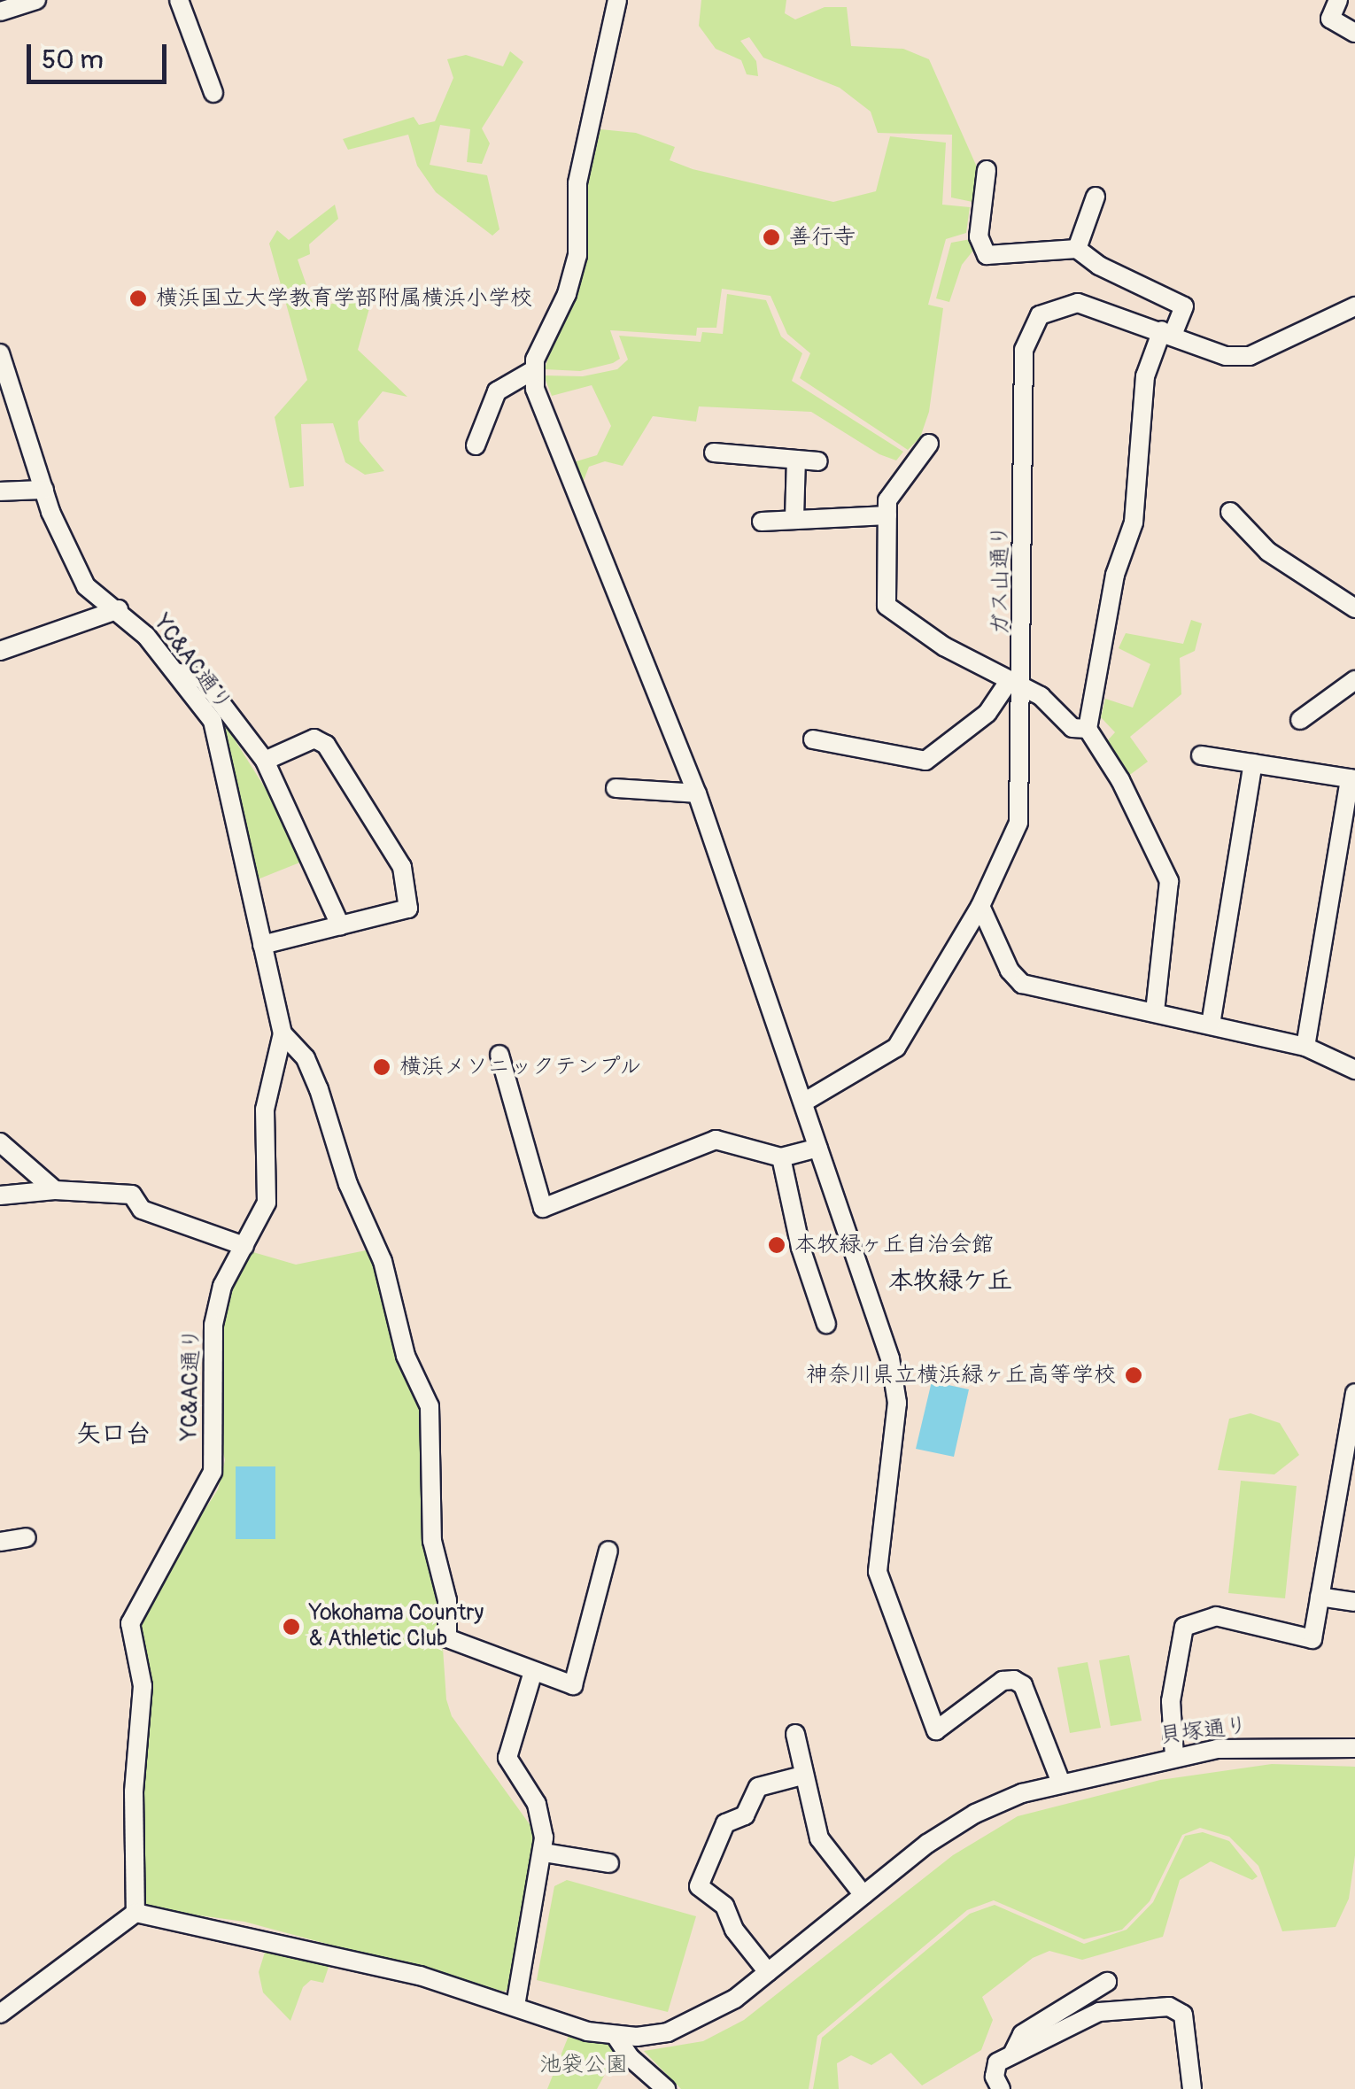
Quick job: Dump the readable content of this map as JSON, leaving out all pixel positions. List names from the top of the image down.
{
  "streets": {
    "street": ["ガス山通り", "YC&AC通り", "貝塚通り"]
  },
  "districts": ["本牧緑ケ丘", "矢口台"],
  "parks": ["池袋公園"],
  "places": [
    "善行寺",
    "横浜国立大学教育学部附属横浜小学校",
    "横浜メソニックテンプル",
    "本牧緑ヶ丘自治会館",
    "神奈川県立横浜緑ヶ丘高等学校",
    "Yokohama Country & Athletic Club"
  ],
  "scale_bar": "50 m"
}
